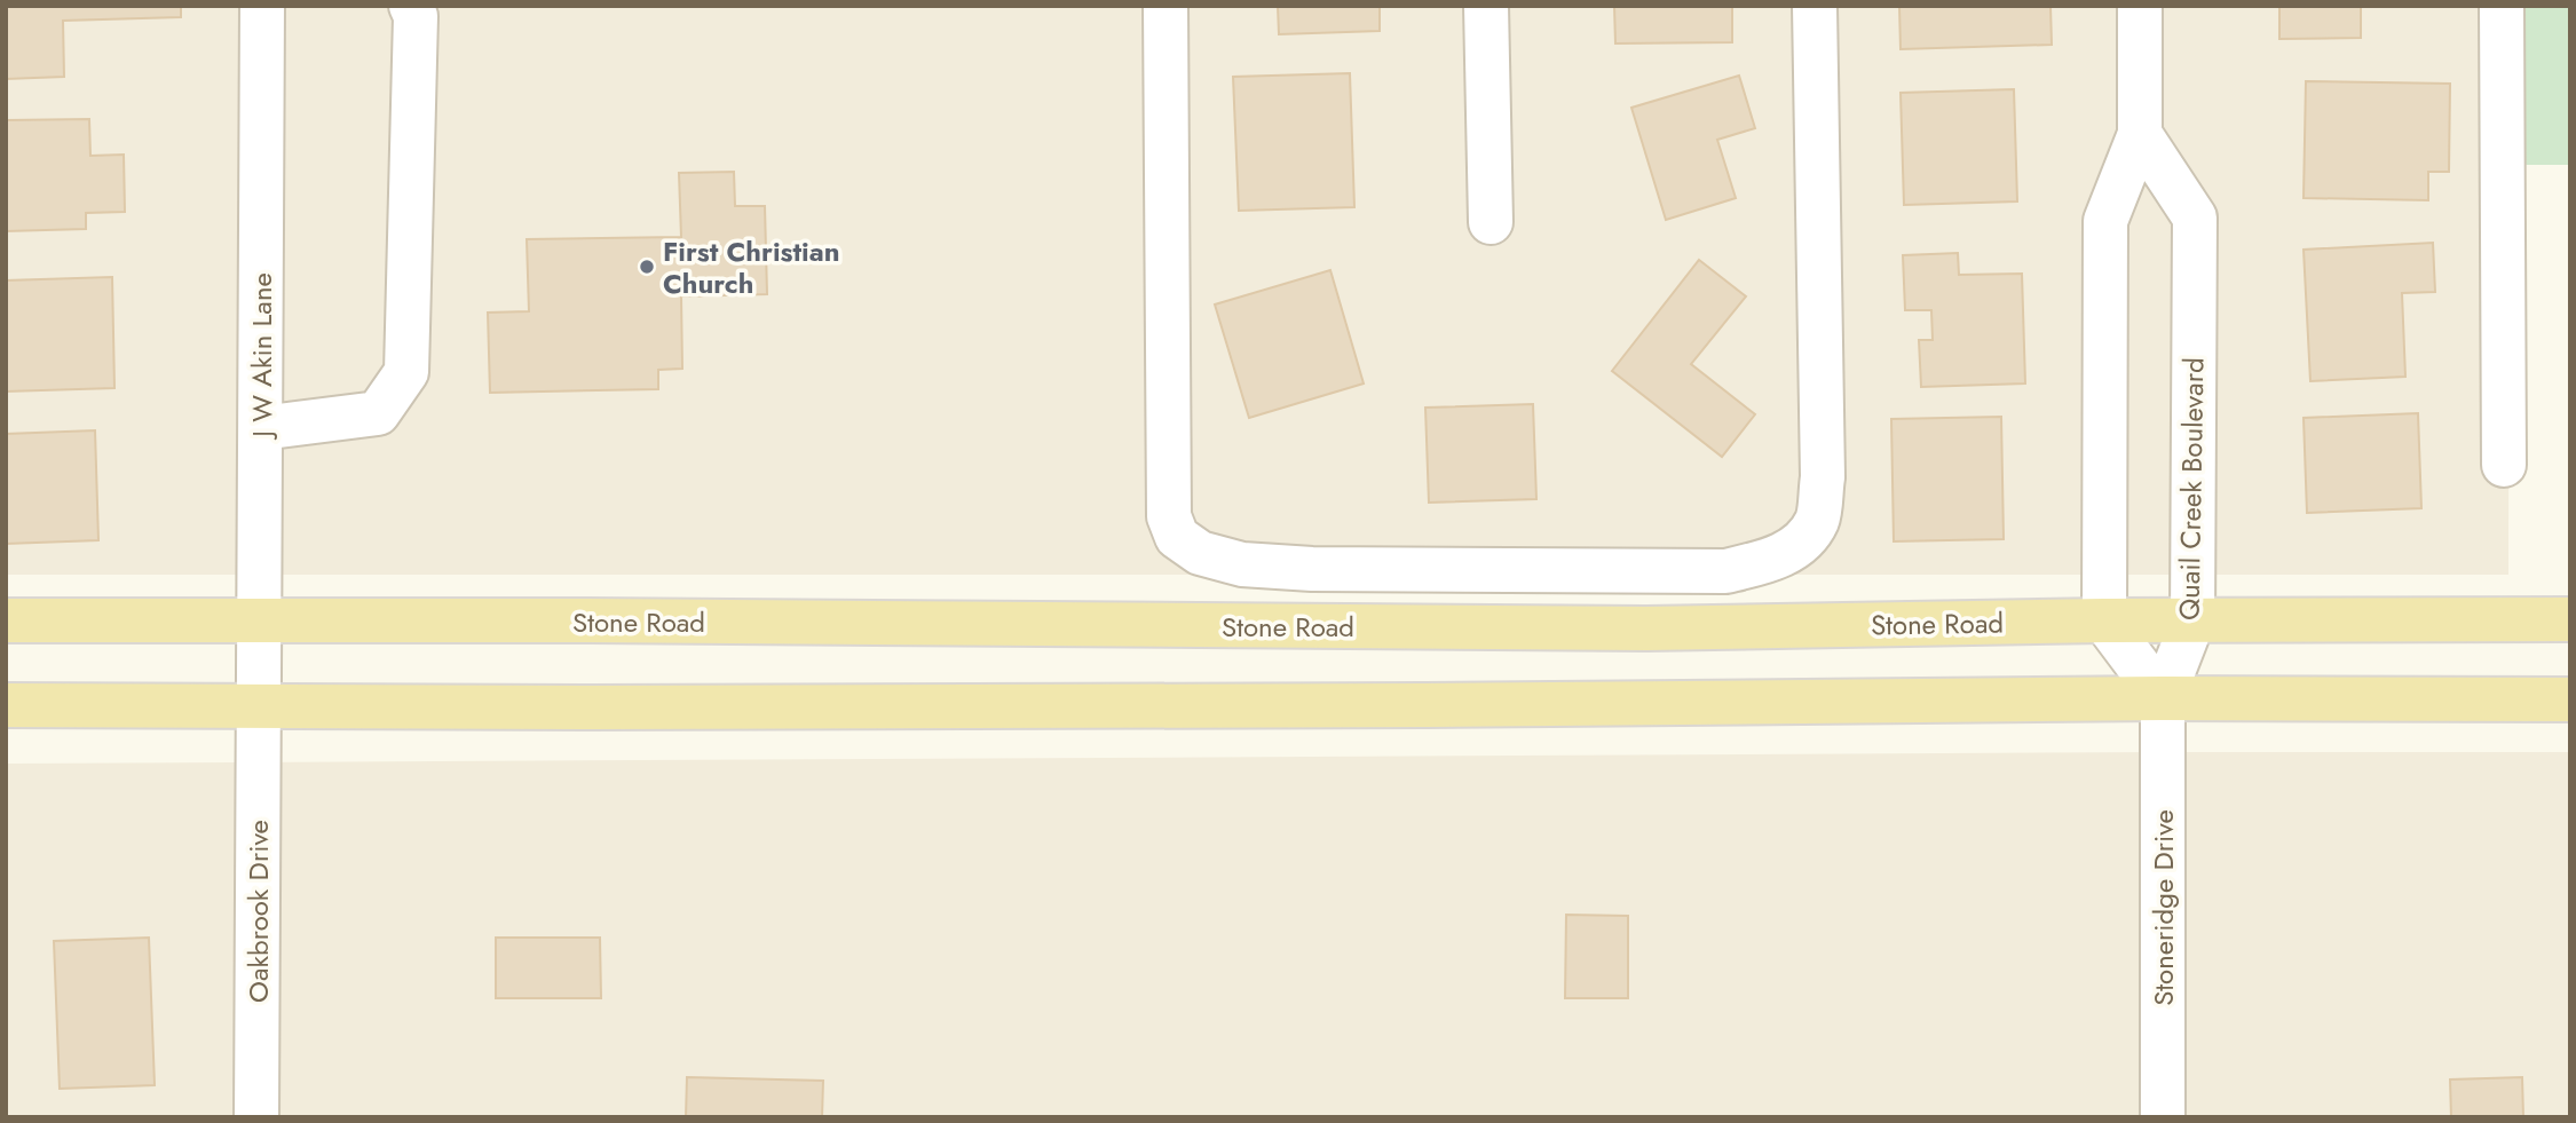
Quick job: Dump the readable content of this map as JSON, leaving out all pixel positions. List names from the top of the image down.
{
  "streets": {
    "main road": ["Stone Road"],
    "street": [
      "J W Akin Lane",
      "Quail Creek Boulevard",
      "Stoneridge Drive",
      "Oakbrook Drive"
    ]
  },
  "crossings": [
    ["J W Akin Lane", "Stone Road"],
    ["J W Akin Lane", "Oakbrook Drive"],
    ["Quail Creek Boulevard", "Stone Road"],
    ["Quail Creek Boulevard", "Stoneridge Drive"]
  ],
  "places": ["First Christian Church"]
}
